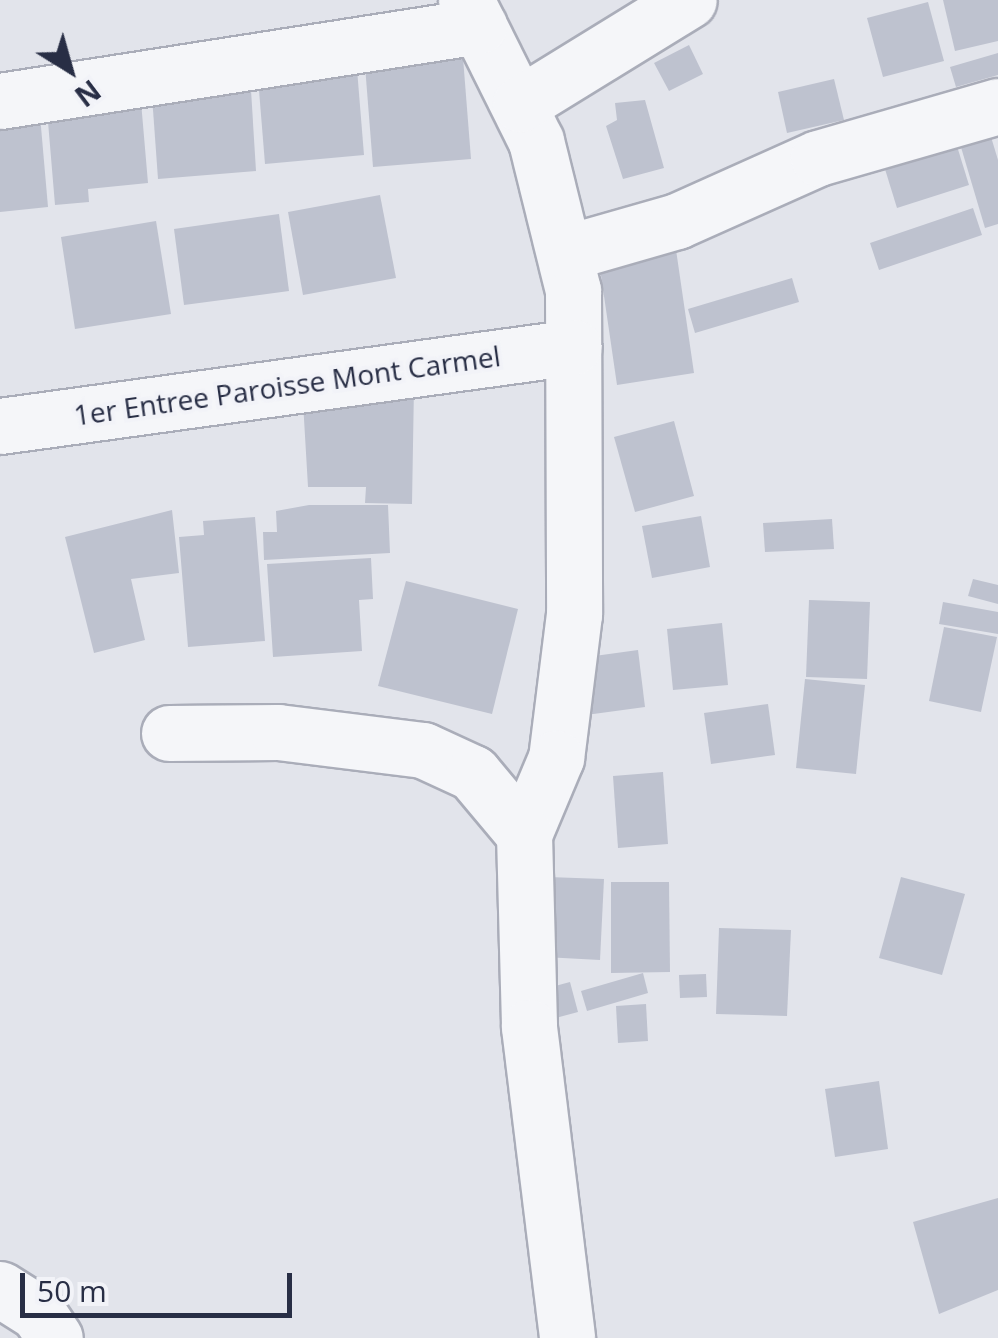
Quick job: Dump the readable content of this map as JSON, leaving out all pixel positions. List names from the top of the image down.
{
  "streets": {
    "street": ["1er Entree Paroisse Mont Carmel"]
  },
  "scale_bar": "50 m",
  "north": "bottom right"
}
